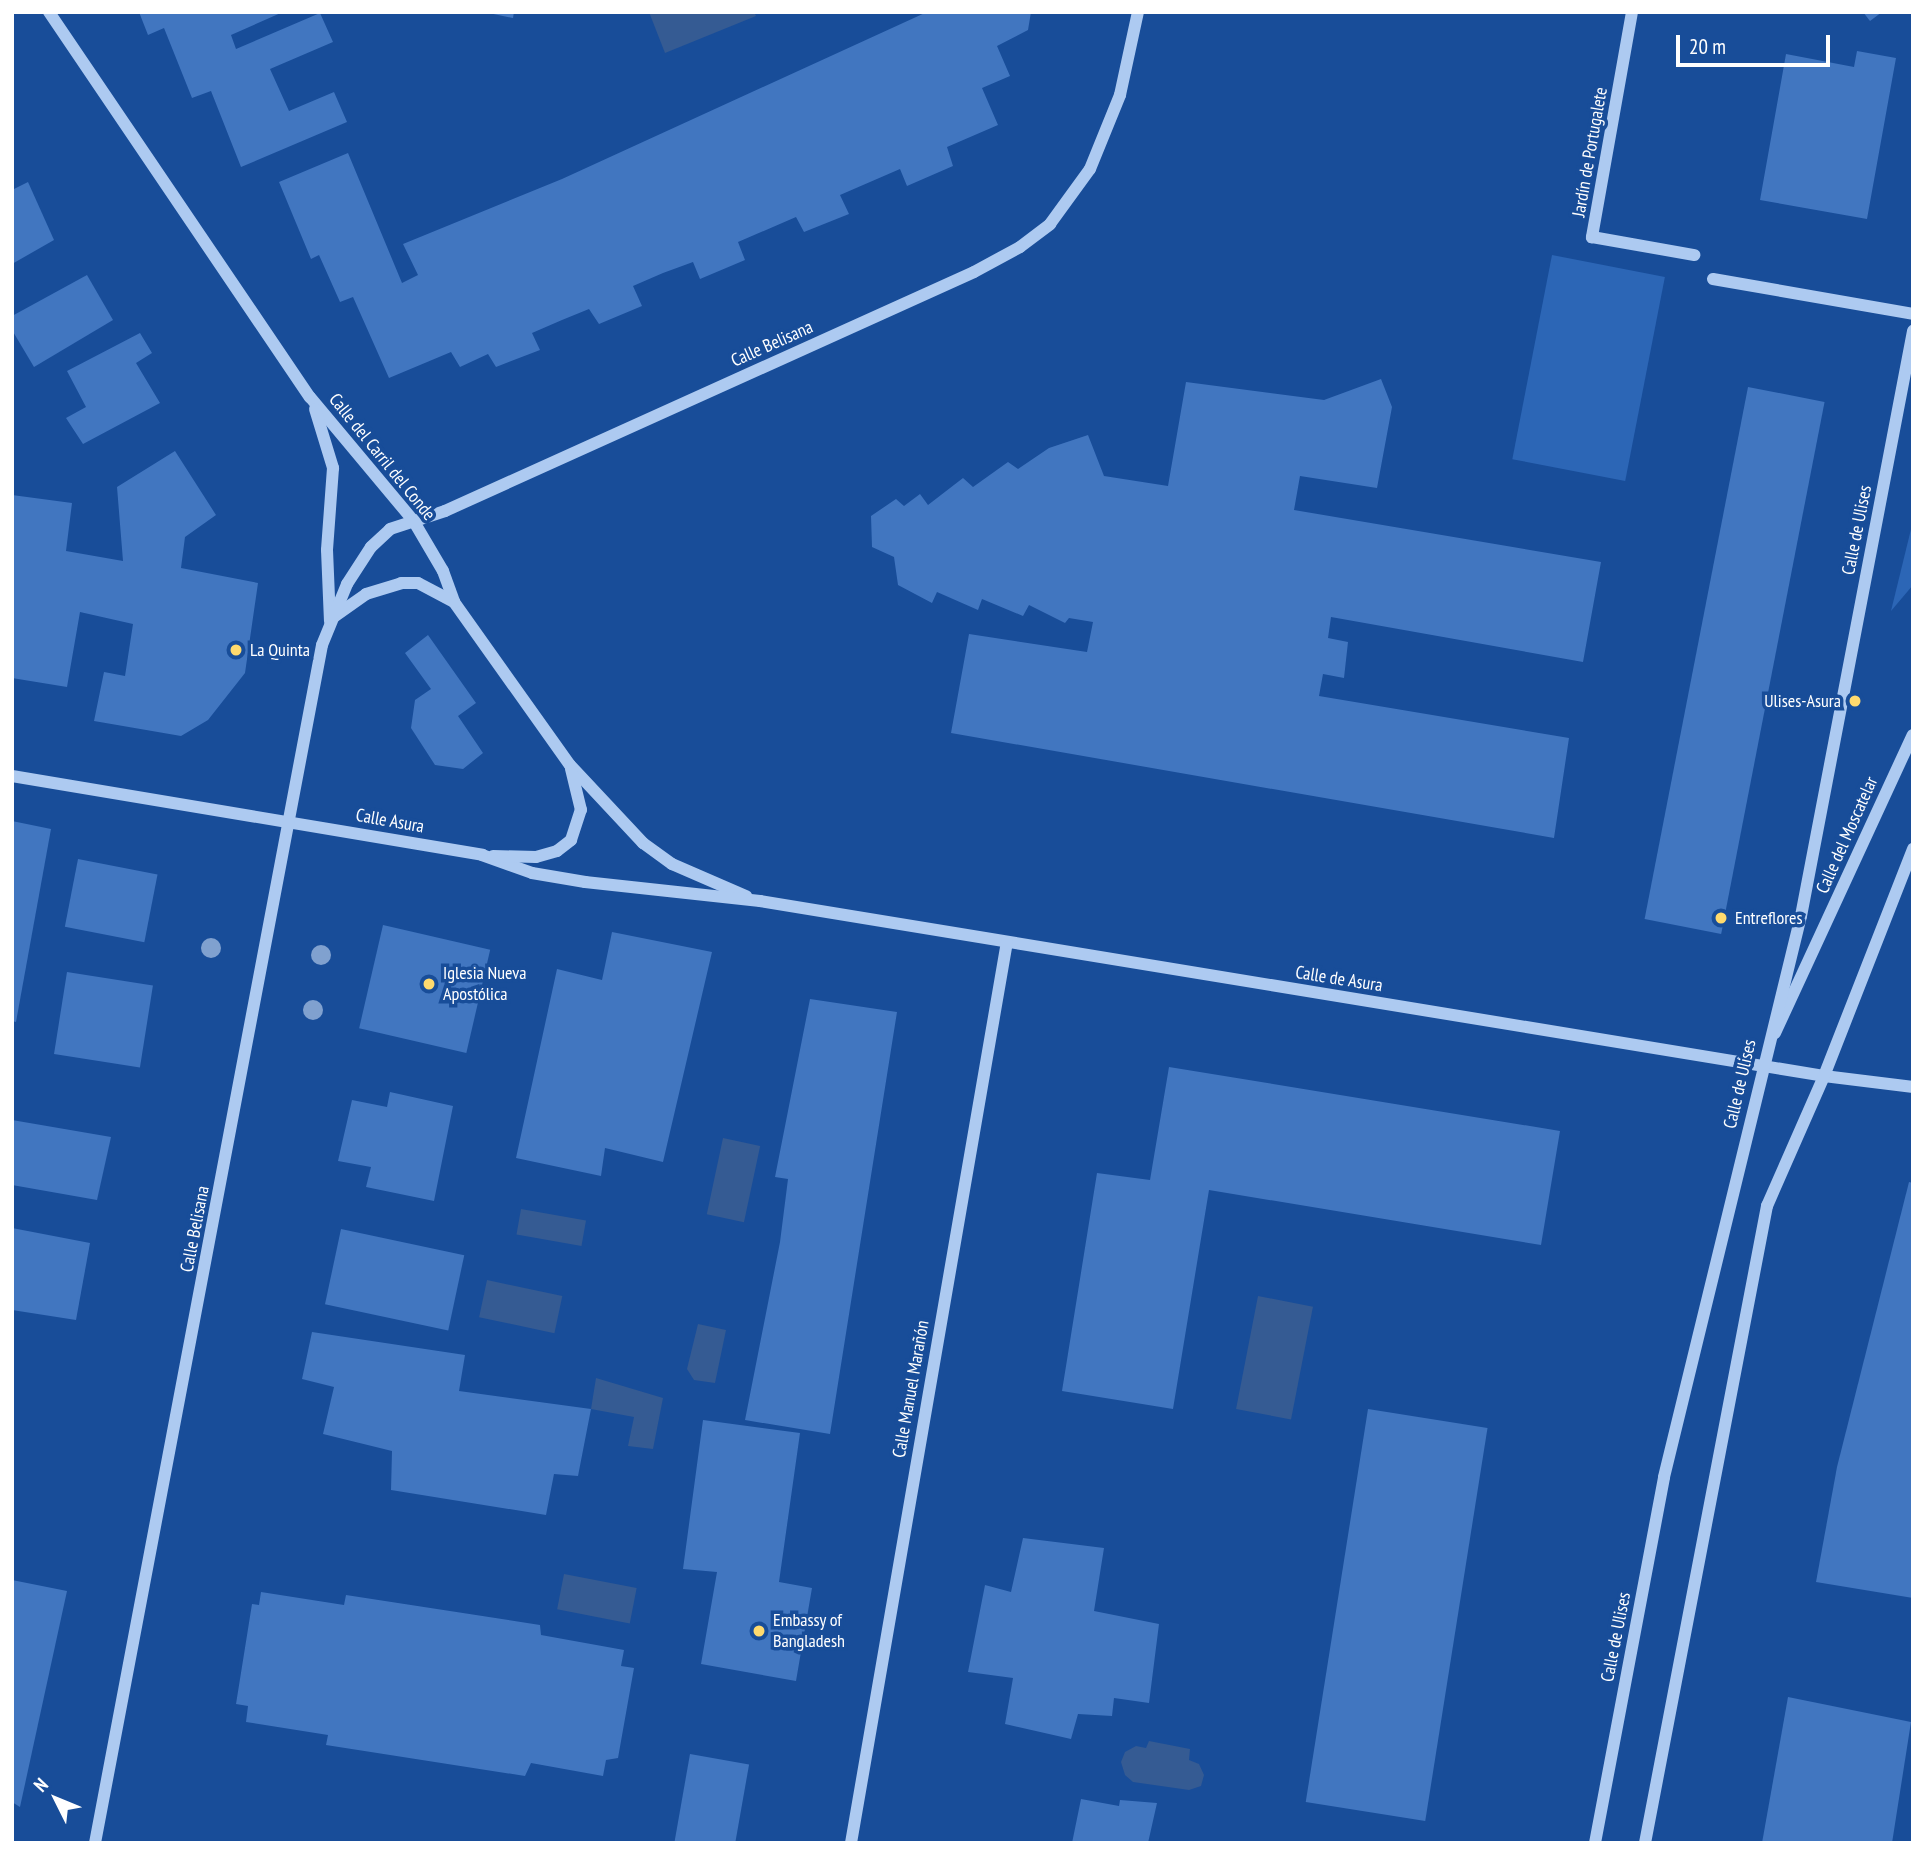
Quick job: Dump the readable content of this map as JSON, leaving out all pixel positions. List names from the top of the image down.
{
  "streets": {
    "street": [
      "Jardín de Portugalete",
      "Calle Belisana",
      "Calle del Carril del Conde",
      "Calle de Ulises",
      "Calle Asura",
      "Calle del Moscatelar",
      "Calle de Asura",
      "Calle Manuel Marañón"
    ]
  },
  "crossings": [
    ["Calle Belisana", "Calle del Carril del Conde"],
    ["Calle Belisana", "Calle Asura"],
    ["Calle del Carril del Conde", "Calle Asura"],
    ["Calle del Carril del Conde", "Calle de Asura"],
    ["Calle de Ulises", "Calle del Moscatelar"],
    ["Calle de Ulises", "Calle de Asura"],
    ["Calle Asura", "Calle de Asura"],
    ["Calle del Moscatelar", "Calle de Asura"],
    ["Calle de Asura", "Calle Manuel Marañón"]
  ],
  "places": [
    "La Quinta",
    "Ulises-Asura",
    "Entreflores",
    "Iglesia Nueva Apostólica",
    "Embassy of Bangladesh"
  ],
  "scale_bar": "20 m",
  "north": "top left"
}
